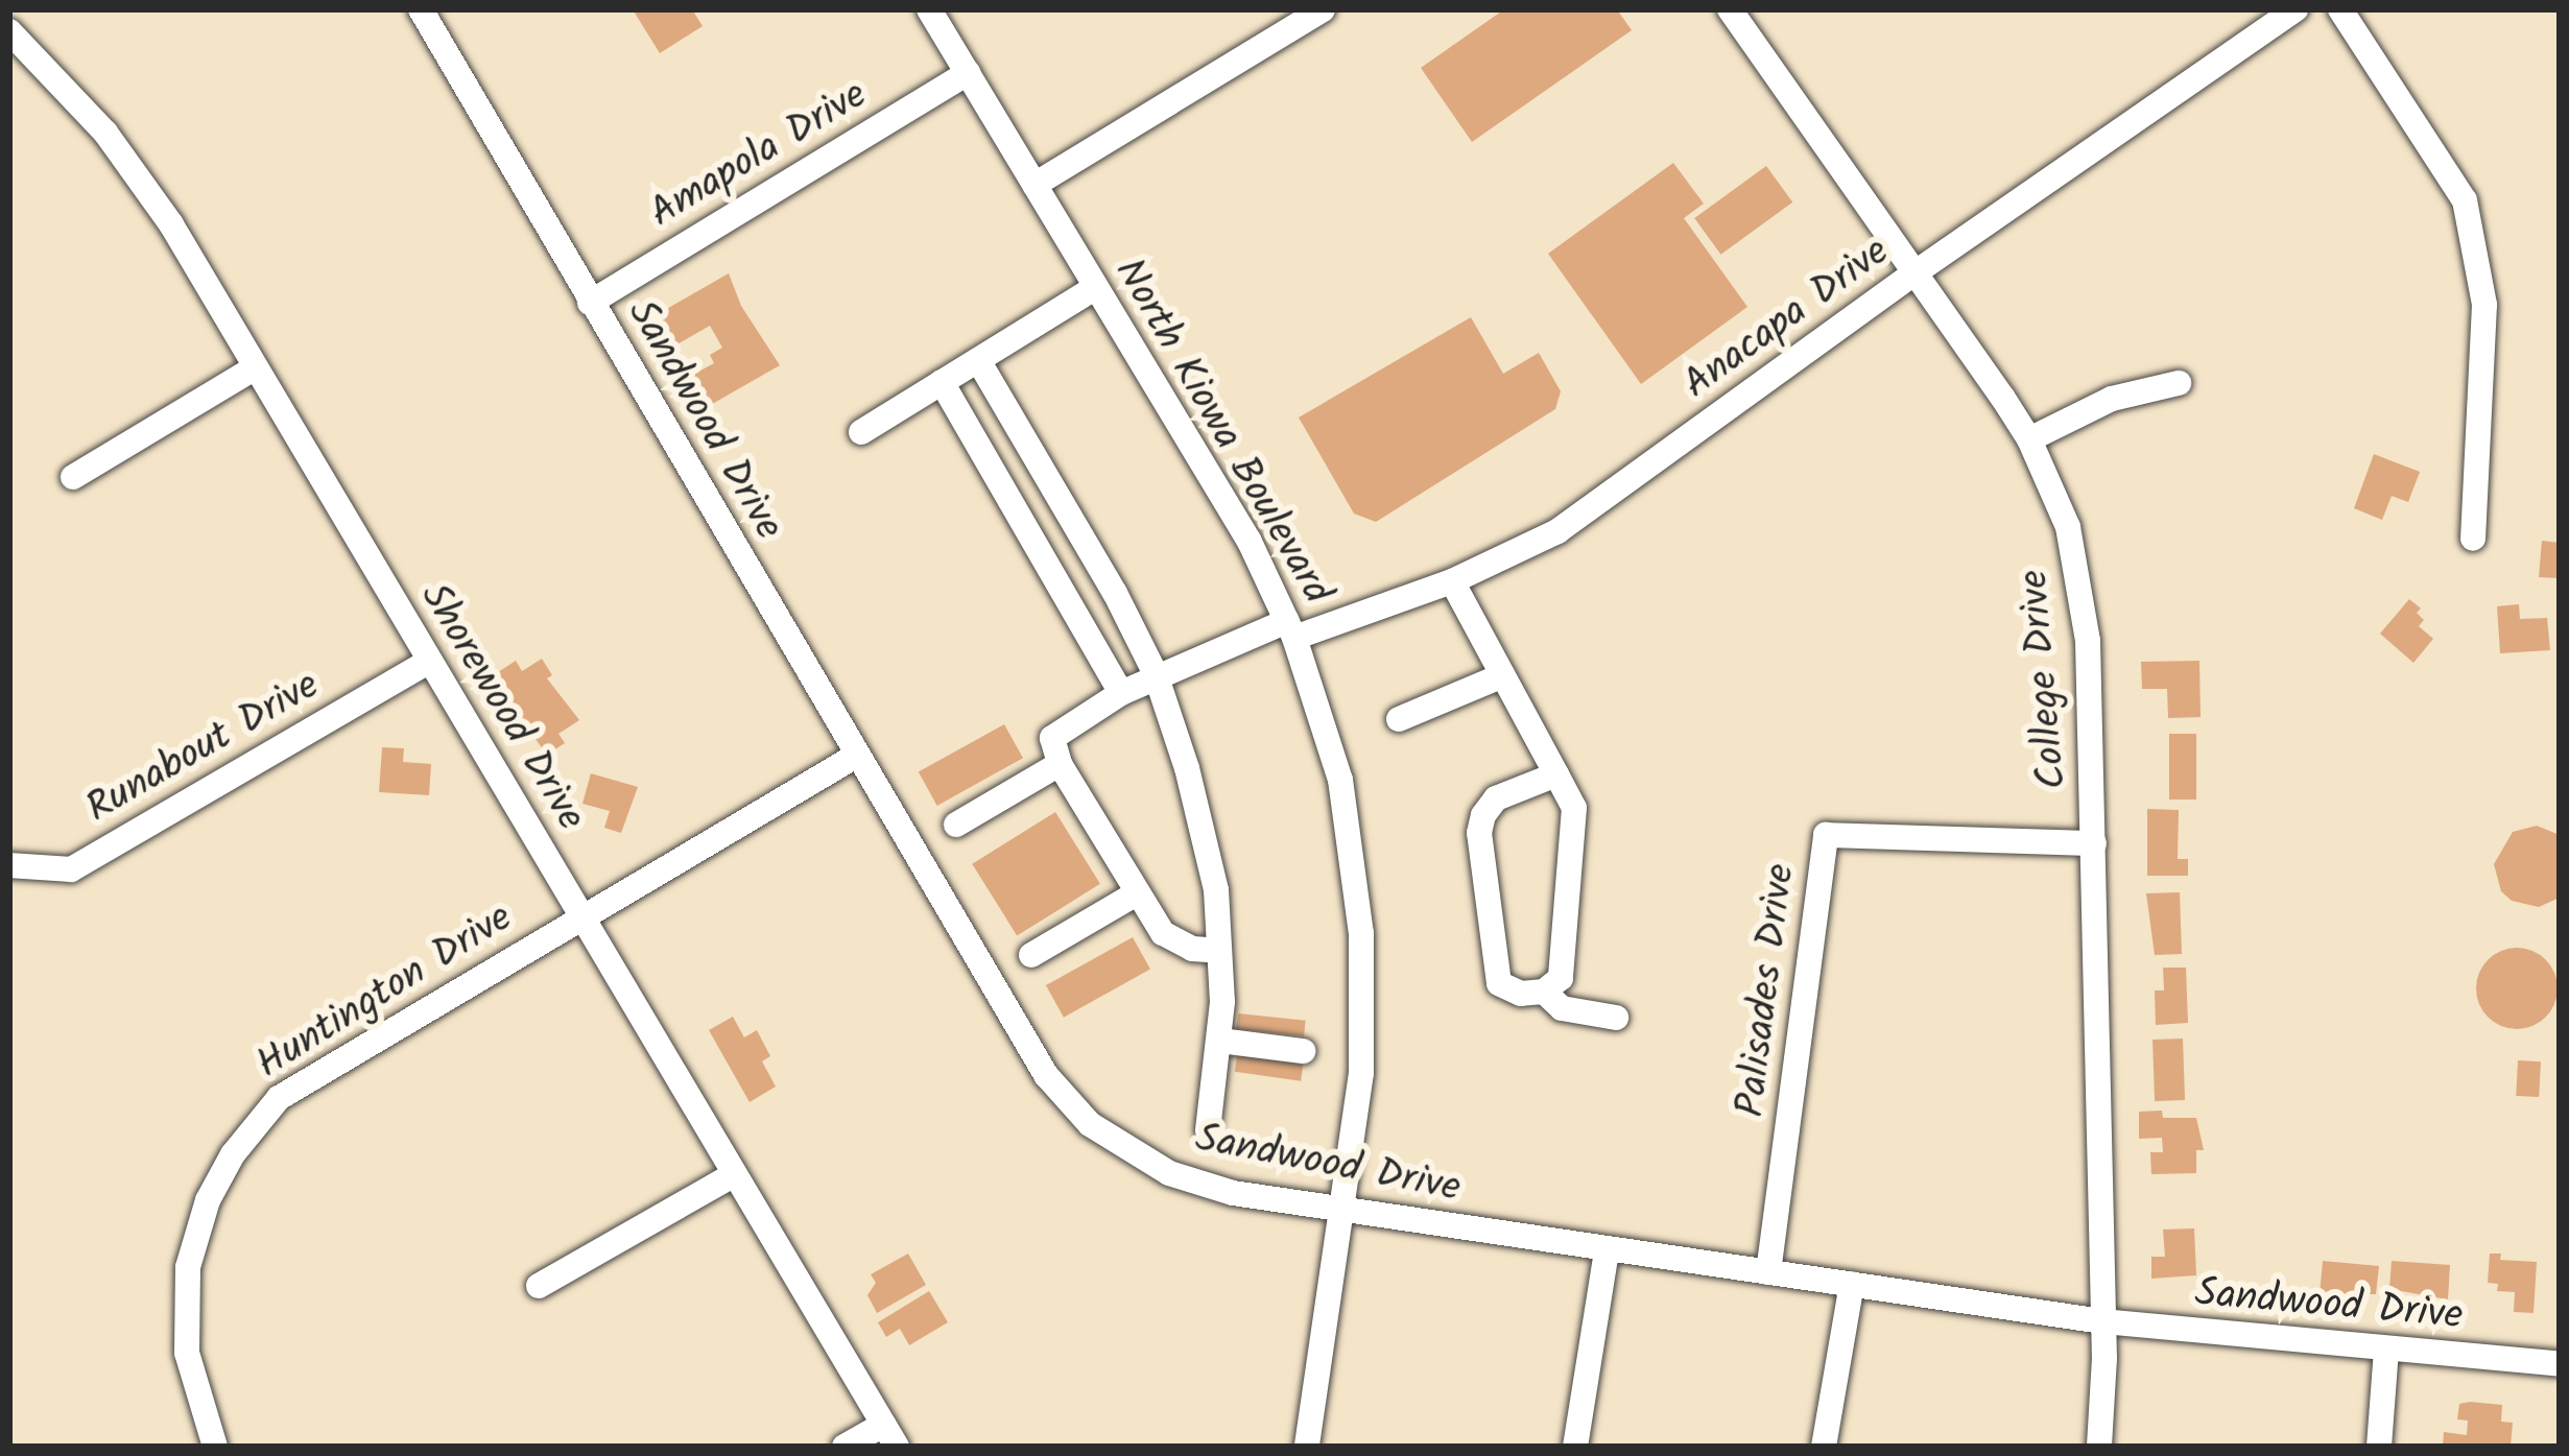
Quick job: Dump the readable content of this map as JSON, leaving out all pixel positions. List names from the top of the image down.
{
  "streets": {
    "street": [
      "Amapola Drive",
      "Anacapa Drive",
      "Sandwood Drive",
      "North Kiowa Boulevard",
      "College Drive",
      "Shorewood Drive",
      "Runabout Drive",
      "Palisades Drive",
      "Huntington Drive"
    ]
  },
  "crossings": [
    ["Amapola Drive", "Sandwood Drive"],
    ["Amapola Drive", "North Kiowa Boulevard"],
    ["Anacapa Drive", "North Kiowa Boulevard"],
    ["Anacapa Drive", "College Drive"],
    ["Sandwood Drive", "North Kiowa Boulevard"],
    ["Sandwood Drive", "College Drive"],
    ["Sandwood Drive", "Palisades Drive"],
    ["Sandwood Drive", "Huntington Drive"],
    ["College Drive", "Palisades Drive"],
    ["Shorewood Drive", "Runabout Drive"],
    ["Shorewood Drive", "Huntington Drive"]
  ]
}
